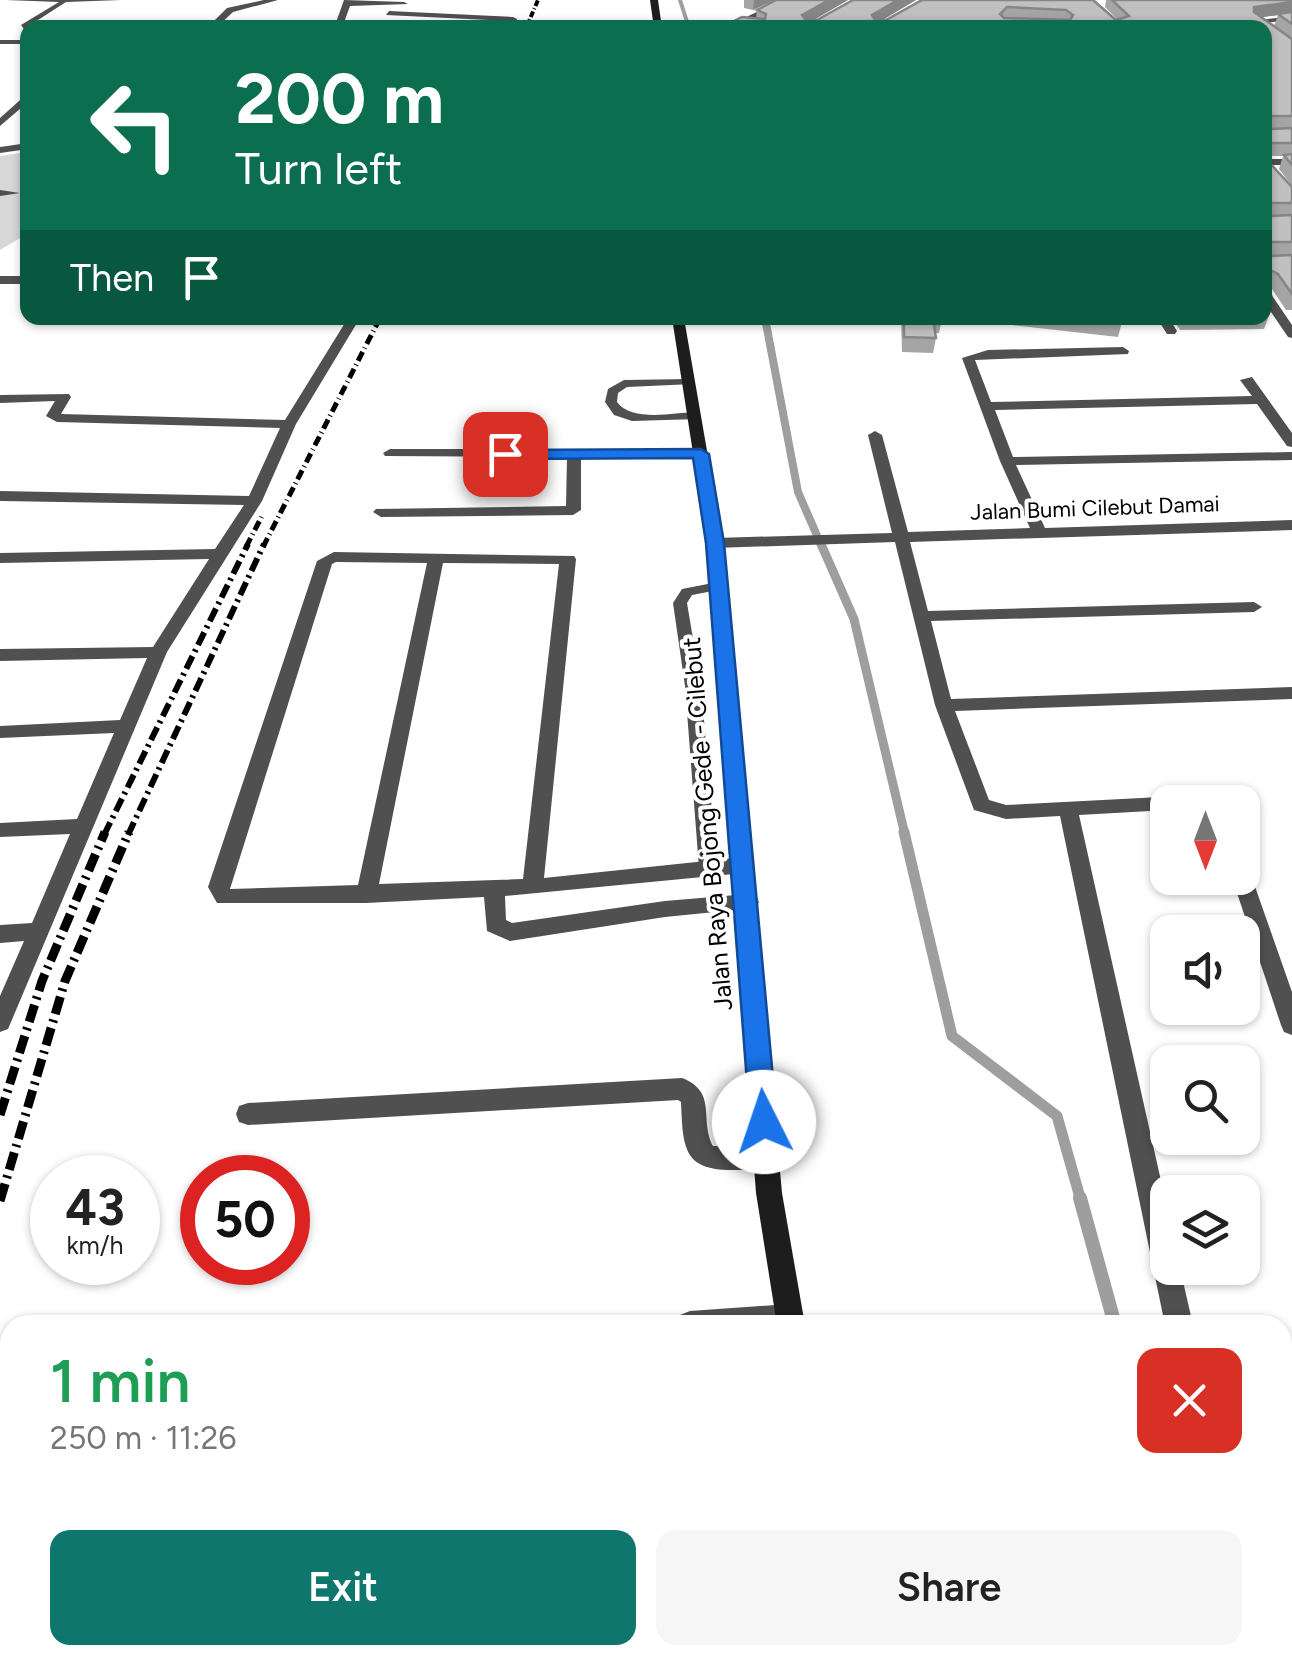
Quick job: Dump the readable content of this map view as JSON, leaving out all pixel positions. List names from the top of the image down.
{
  "streets": {
    "main road": ["Jalan Raya Bojong Gede - Cilebut"],
    "street": ["Jalan Bumi Cilebut Damai"]
  },
  "crossings": [
    ["Jalan Bumi Cilebut Damai", "Jalan Raya Bojong Gede - Cilebut"]
  ],
  "north": "bottom",
  "page": {
    "turn": ["200 m", "Turn left"],
    "then": "Then",
    "speed": "43 km/h",
    "limit": "50",
    "heading": ["1 min", "250 m · 11:26"],
    "buttons": ["Exit", "Share"]
  }
}
